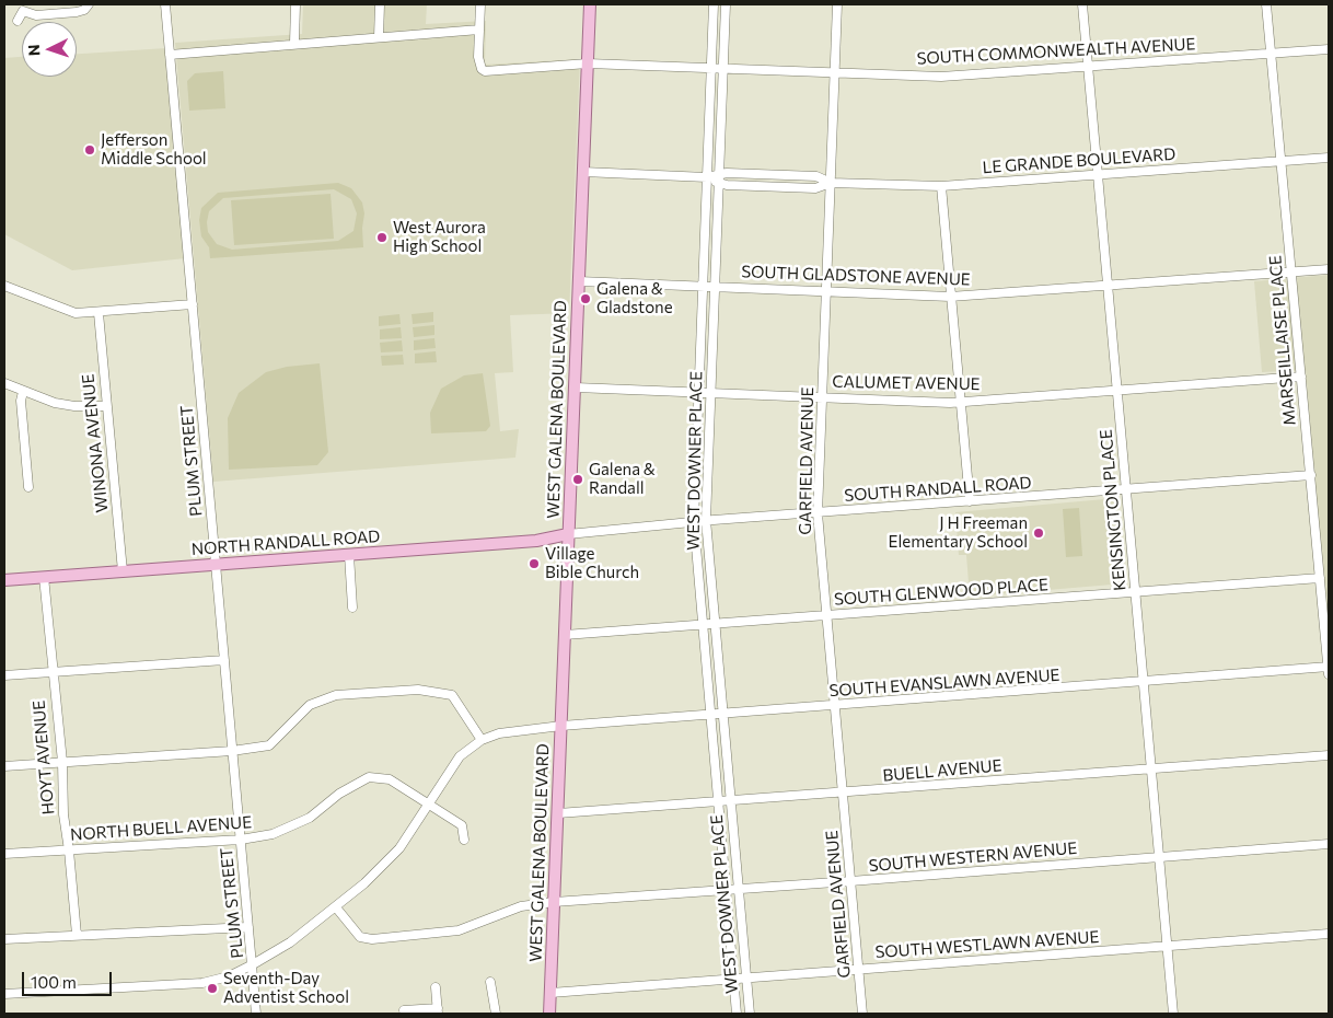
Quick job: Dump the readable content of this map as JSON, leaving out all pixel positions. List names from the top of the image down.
{
  "streets": {
    "main road": ["WEST GALENA BOULEVARD", "NORTH RANDALL ROAD"],
    "street": [
      "SOUTH COMMONWEALTH AVENUE",
      "LE GRANDE BOULEVARD",
      "SOUTH GLADSTONE AVENUE",
      "MARSEILLAISE PLACE",
      "CALUMET AVENUE",
      "WINONA AVENUE",
      "PLUM STREET",
      "WEST DOWNER PLACE",
      "GARFIELD AVENUE",
      "SOUTH RANDALL ROAD",
      "KENSINGTON PLACE",
      "SOUTH GLENWOOD PLACE",
      "SOUTH EVANSLAWN AVENUE",
      "HOYT AVENUE",
      "BUELL AVENUE",
      "NORTH BUELL AVENUE",
      "SOUTH WESTERN AVENUE",
      "SOUTH WESTLAWN AVENUE"
    ]
  },
  "crossings": [
    ["SOUTH COMMONWEALTH AVENUE", "MARSEILLAISE PLACE"],
    ["SOUTH COMMONWEALTH AVENUE", "WEST GALENA BOULEVARD"],
    ["SOUTH COMMONWEALTH AVENUE", "WEST DOWNER PLACE"],
    ["SOUTH COMMONWEALTH AVENUE", "GARFIELD AVENUE"],
    ["SOUTH COMMONWEALTH AVENUE", "KENSINGTON PLACE"],
    ["LE GRANDE BOULEVARD", "MARSEILLAISE PLACE"],
    ["LE GRANDE BOULEVARD", "WEST GALENA BOULEVARD"],
    ["LE GRANDE BOULEVARD", "WEST DOWNER PLACE"],
    ["LE GRANDE BOULEVARD", "GARFIELD AVENUE"],
    ["LE GRANDE BOULEVARD", "KENSINGTON PLACE"],
    ["SOUTH GLADSTONE AVENUE", "MARSEILLAISE PLACE"],
    ["SOUTH GLADSTONE AVENUE", "WEST GALENA BOULEVARD"],
    ["SOUTH GLADSTONE AVENUE", "WEST DOWNER PLACE"],
    ["SOUTH GLADSTONE AVENUE", "GARFIELD AVENUE"],
    ["SOUTH GLADSTONE AVENUE", "KENSINGTON PLACE"],
    ["MARSEILLAISE PLACE", "CALUMET AVENUE"],
    ["MARSEILLAISE PLACE", "SOUTH RANDALL ROAD"],
    ["MARSEILLAISE PLACE", "SOUTH GLENWOOD PLACE"],
    ["MARSEILLAISE PLACE", "SOUTH EVANSLAWN AVENUE"],
    ["CALUMET AVENUE", "WEST GALENA BOULEVARD"],
    ["CALUMET AVENUE", "WEST DOWNER PLACE"],
    ["CALUMET AVENUE", "GARFIELD AVENUE"],
    ["CALUMET AVENUE", "KENSINGTON PLACE"],
    ["WEST GALENA BOULEVARD", "SOUTH RANDALL ROAD"],
    ["WEST GALENA BOULEVARD", "NORTH RANDALL ROAD"],
    ["WEST GALENA BOULEVARD", "SOUTH GLENWOOD PLACE"],
    ["WEST GALENA BOULEVARD", "SOUTH EVANSLAWN AVENUE"],
    ["WEST GALENA BOULEVARD", "BUELL AVENUE"],
    ["WEST GALENA BOULEVARD", "SOUTH WESTERN AVENUE"],
    ["WEST GALENA BOULEVARD", "SOUTH WESTLAWN AVENUE"],
    ["WINONA AVENUE", "NORTH RANDALL ROAD"],
    ["PLUM STREET", "NORTH RANDALL ROAD"],
    ["PLUM STREET", "SOUTH EVANSLAWN AVENUE"],
    ["PLUM STREET", "NORTH BUELL AVENUE"],
    ["WEST DOWNER PLACE", "SOUTH RANDALL ROAD"],
    ["WEST DOWNER PLACE", "SOUTH GLENWOOD PLACE"],
    ["WEST DOWNER PLACE", "SOUTH EVANSLAWN AVENUE"],
    ["WEST DOWNER PLACE", "BUELL AVENUE"],
    ["WEST DOWNER PLACE", "SOUTH WESTERN AVENUE"],
    ["WEST DOWNER PLACE", "SOUTH WESTLAWN AVENUE"],
    ["GARFIELD AVENUE", "SOUTH RANDALL ROAD"],
    ["GARFIELD AVENUE", "SOUTH GLENWOOD PLACE"],
    ["GARFIELD AVENUE", "SOUTH EVANSLAWN AVENUE"],
    ["GARFIELD AVENUE", "BUELL AVENUE"],
    ["GARFIELD AVENUE", "SOUTH WESTERN AVENUE"],
    ["GARFIELD AVENUE", "SOUTH WESTLAWN AVENUE"],
    ["SOUTH RANDALL ROAD", "KENSINGTON PLACE"],
    ["SOUTH RANDALL ROAD", "NORTH RANDALL ROAD"],
    ["KENSINGTON PLACE", "SOUTH GLENWOOD PLACE"],
    ["KENSINGTON PLACE", "SOUTH EVANSLAWN AVENUE"],
    ["KENSINGTON PLACE", "BUELL AVENUE"],
    ["KENSINGTON PLACE", "SOUTH WESTERN AVENUE"],
    ["KENSINGTON PLACE", "SOUTH WESTLAWN AVENUE"],
    ["NORTH RANDALL ROAD", "HOYT AVENUE"],
    ["SOUTH EVANSLAWN AVENUE", "NORTH BUELL AVENUE"],
    ["SOUTH EVANSLAWN AVENUE", "SOUTH WESTERN AVENUE"],
    ["HOYT AVENUE", "NORTH BUELL AVENUE"]
  ],
  "places": [
    "Jefferson Middle School",
    "West Aurora High School",
    "Galena & Gladstone",
    "Galena & Randall",
    "J H Freeman Elementary School",
    "Village Bible Church",
    "Seventh-Day Adventist School"
  ],
  "scale_bar": "100 m",
  "north": "left"
}
